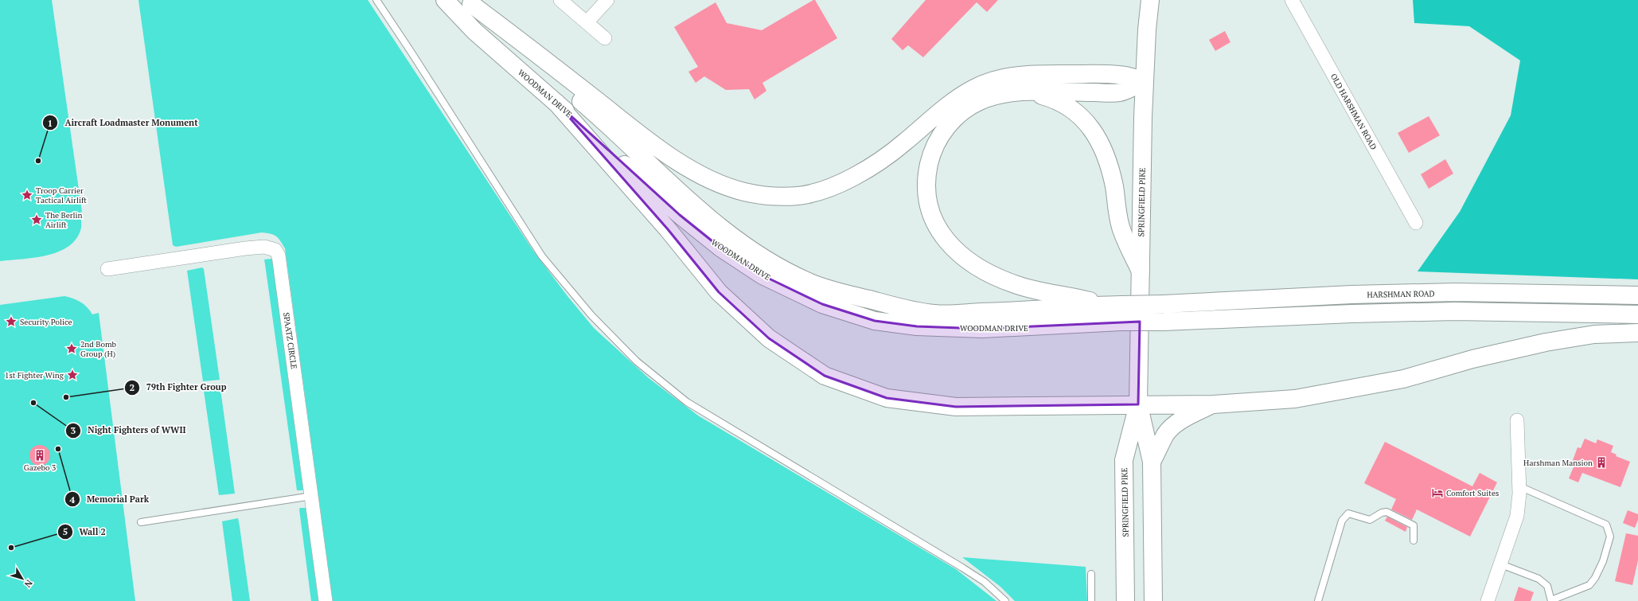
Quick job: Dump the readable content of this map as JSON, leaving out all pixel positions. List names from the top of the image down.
{
  "streets": {
    "main road": ["WOODMAN DRIVE", "SPRINGFIELD PIKE", "HARSHMAN ROAD"],
    "street": ["OLD HARSHMAN ROAD", "SPAATZ CIRCLE"]
  },
  "crossings": [
    ["WOODMAN DRIVE", "HARSHMAN ROAD"]
  ],
  "places": {
    "other": [
      "Aircraft Loadmaster Monument",
      "79th Fighter Group",
      "Night Fighters of WWII",
      "Memorial Park",
      "Wall 2"
    ],
    "place": [
      "Troop Carrier Tactical Airlift",
      "The Berlin Airlift",
      "Security Police",
      "2nd Bomb Group (H)",
      "1st Fighter Wing"
    ],
    "building": ["Gazebo 3", "Harshman Mansion"],
    "hotel": ["Comfort Suites"]
  },
  "north": "bottom right"
}
